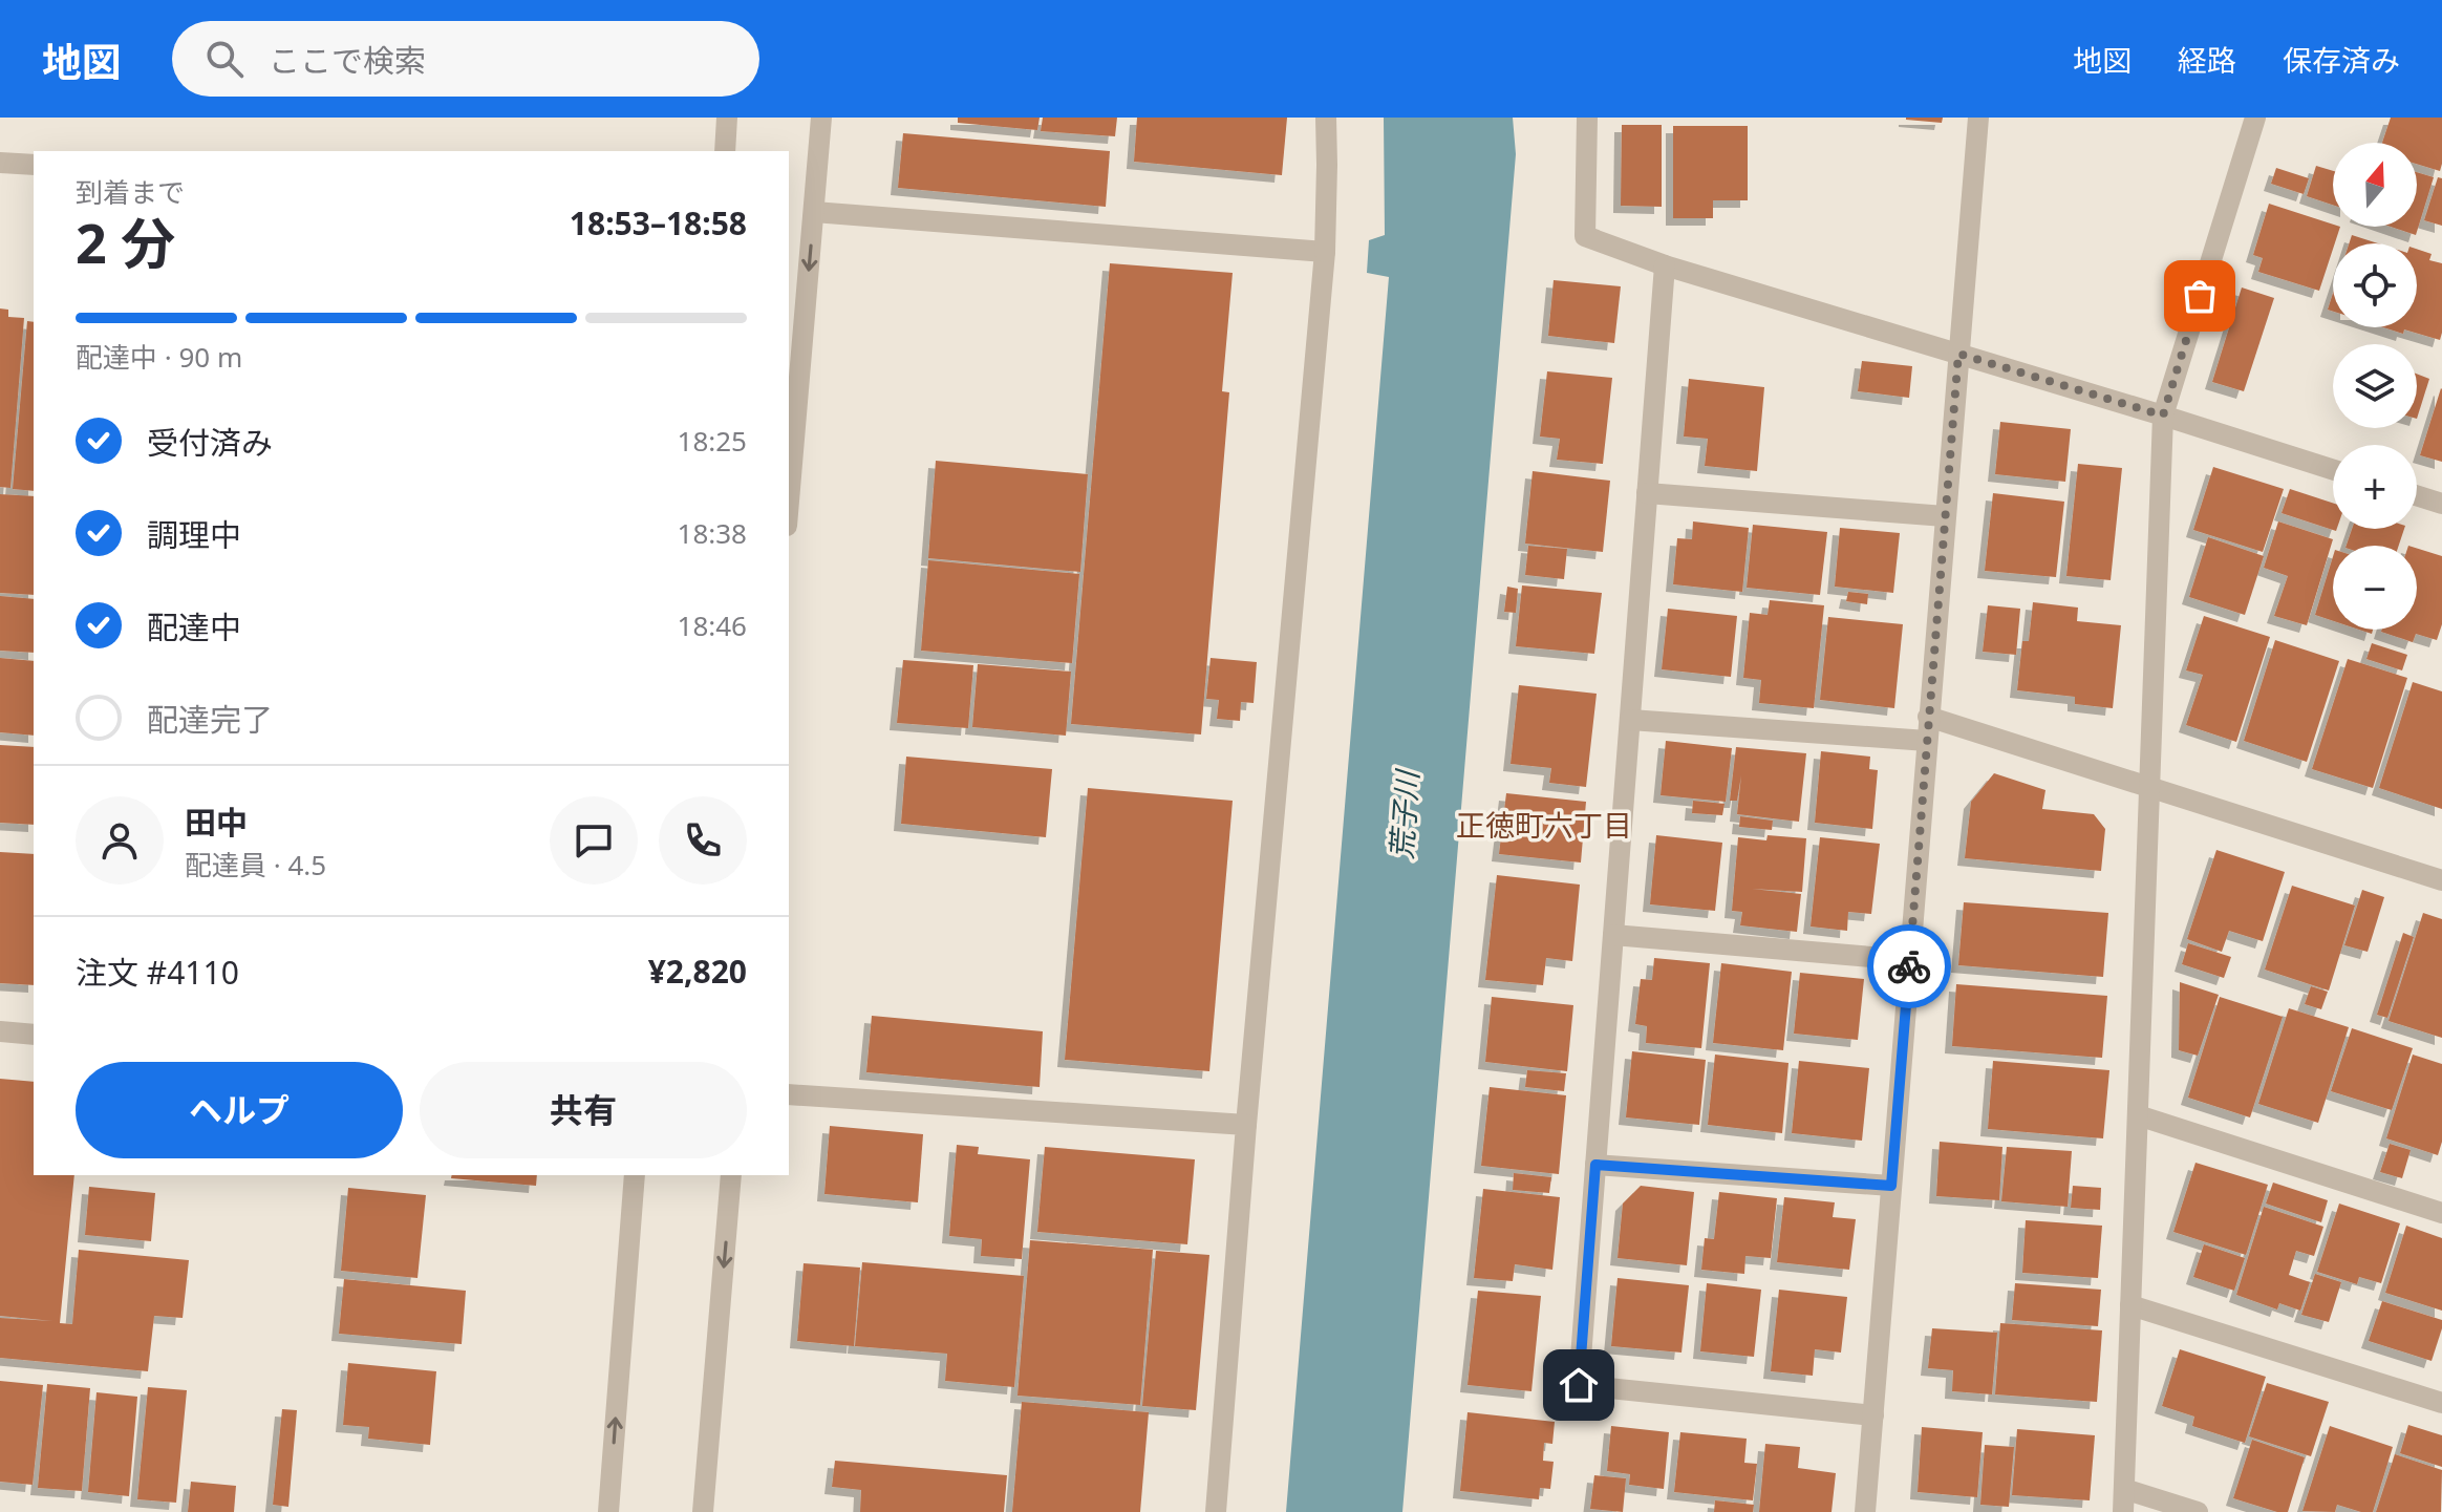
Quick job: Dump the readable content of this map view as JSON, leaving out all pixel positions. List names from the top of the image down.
{
  "districts": ["正徳町六丁目"],
  "water": ["荒子川"],
  "north": "top",
  "page": {
    "header": "地図",
    "search": "ここで検索",
    "nav": ["地図", "経路", "保存済み"],
    "map_buttons": ["+", "−"],
    "heading": ["2 分", "到着まで", "18:53–18:58"],
    "panel": [
      "田中",
      "配達員 · 4.5",
      "注文 #4110",
      "¥2,820"
    ],
    "bar": "配達中 · 90 m",
    "list": [
      ["受付済み", "18:25"],
      ["調理中", "18:38"],
      ["配達中", "18:46"],
      "配達完了"
    ],
    "buttons": ["ヘルプ", "共有"]
  }
}
